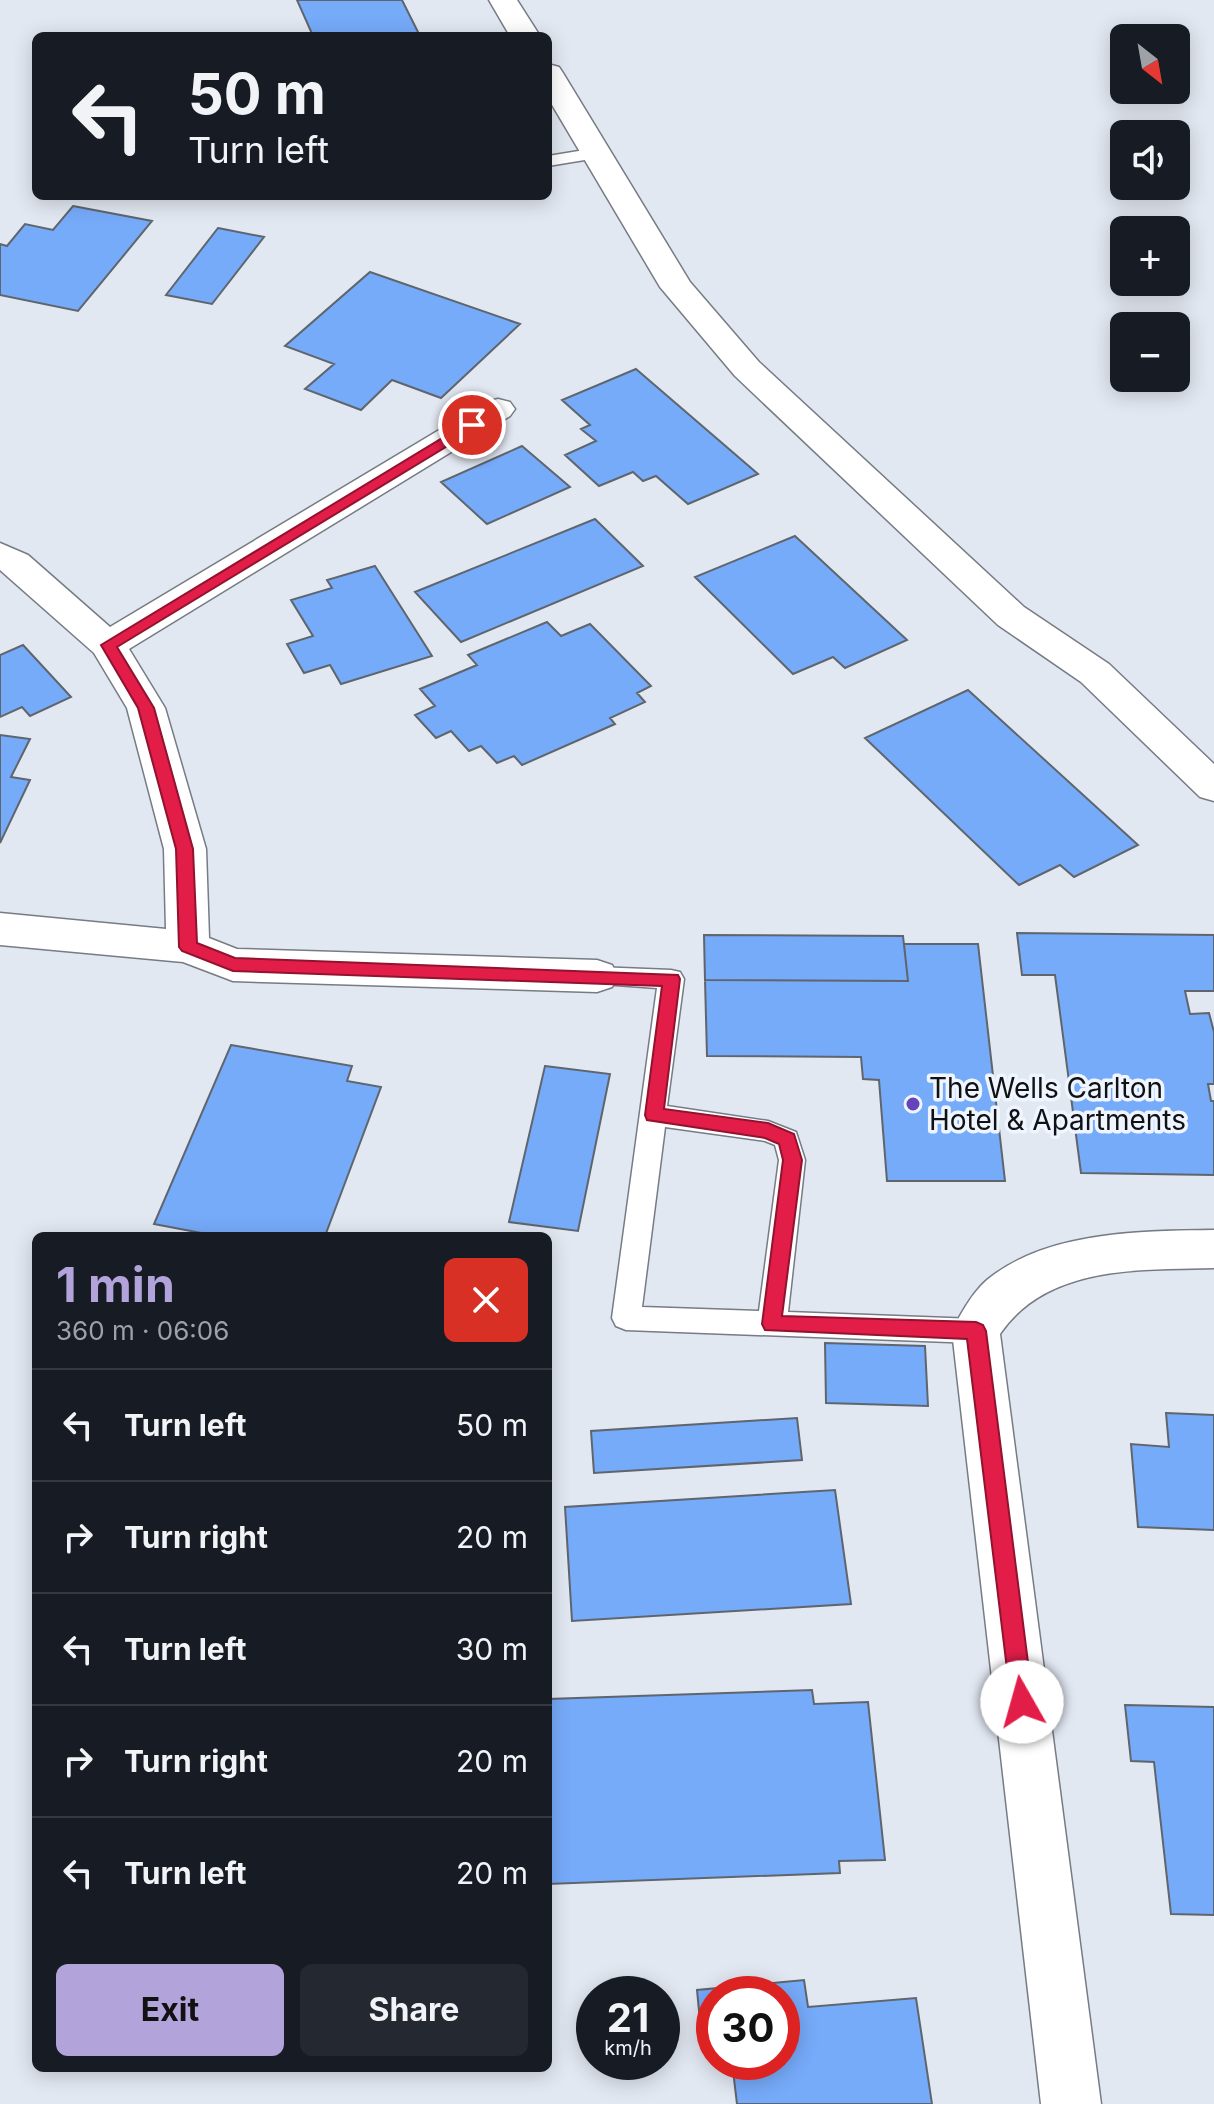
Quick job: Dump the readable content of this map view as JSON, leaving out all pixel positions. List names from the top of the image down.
{
  "places": ["The Wells Carlton Hotel & Apartments"],
  "north": "bottom right",
  "page": {
    "map_buttons": ["+", "−"],
    "turn": ["50 m", "Turn left"],
    "heading": ["1 min", "360 m · 06:06"],
    "list": [
      {
        "name": "Turn left",
        "value": "50 m"
      },
      {
        "name": "Turn right",
        "value": "20 m"
      },
      {
        "name": "Turn left",
        "value": "30 m"
      },
      {
        "name": "Turn right",
        "value": "20 m"
      },
      {
        "name": "Turn left",
        "value": "20 m"
      }
    ],
    "buttons": ["Exit", "Share"],
    "speed": "21 km/h",
    "limit": "30"
  }
}
